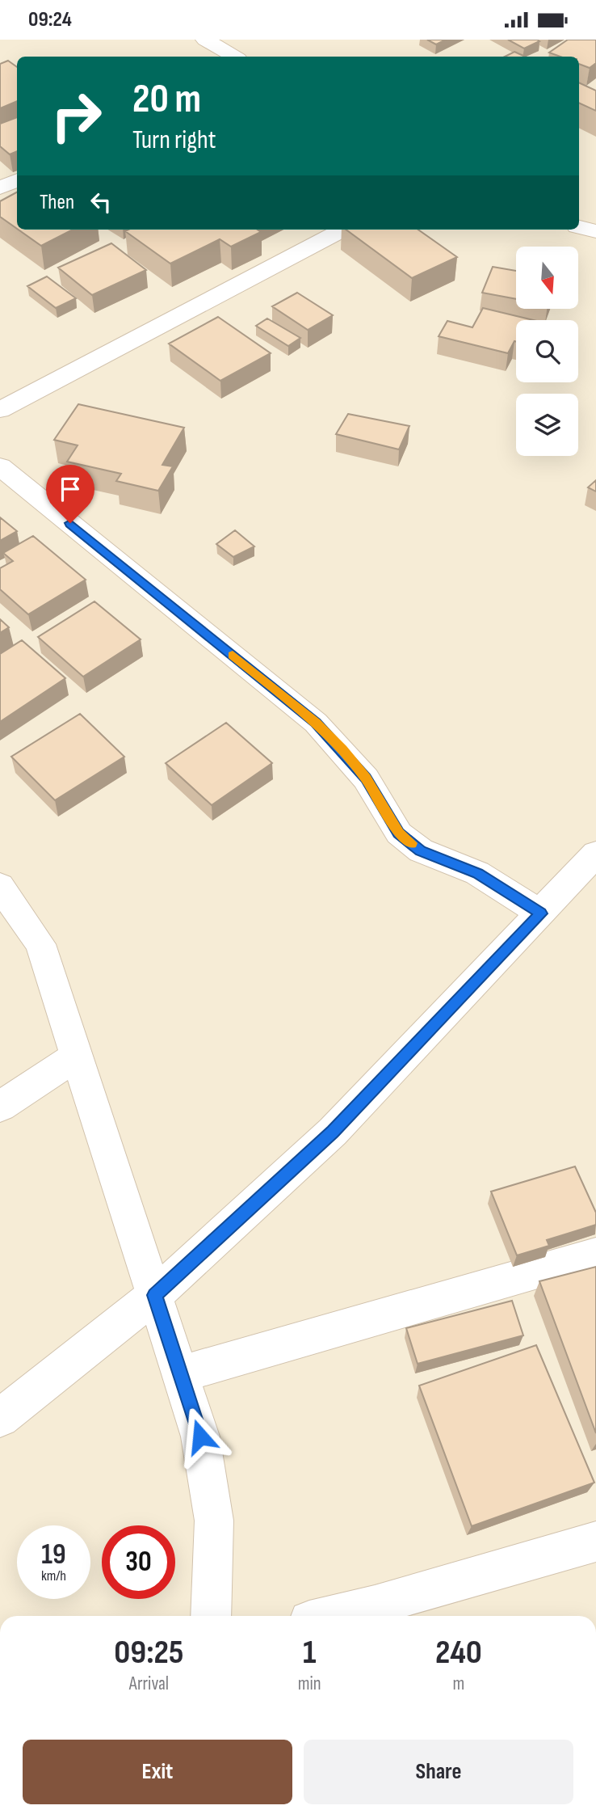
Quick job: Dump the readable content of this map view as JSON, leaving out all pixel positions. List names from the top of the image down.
{
  "north": "bottom",
  "page": {
    "status": "09:24",
    "turn": ["20 m", "Turn right"],
    "then": "Then",
    "speed": "19 km/h",
    "limit": "30",
    "eta": [
      "09:25",
      "Arrival",
      "1",
      "min",
      "240",
      "m"
    ],
    "buttons": ["Exit", "Share"]
  }
}
